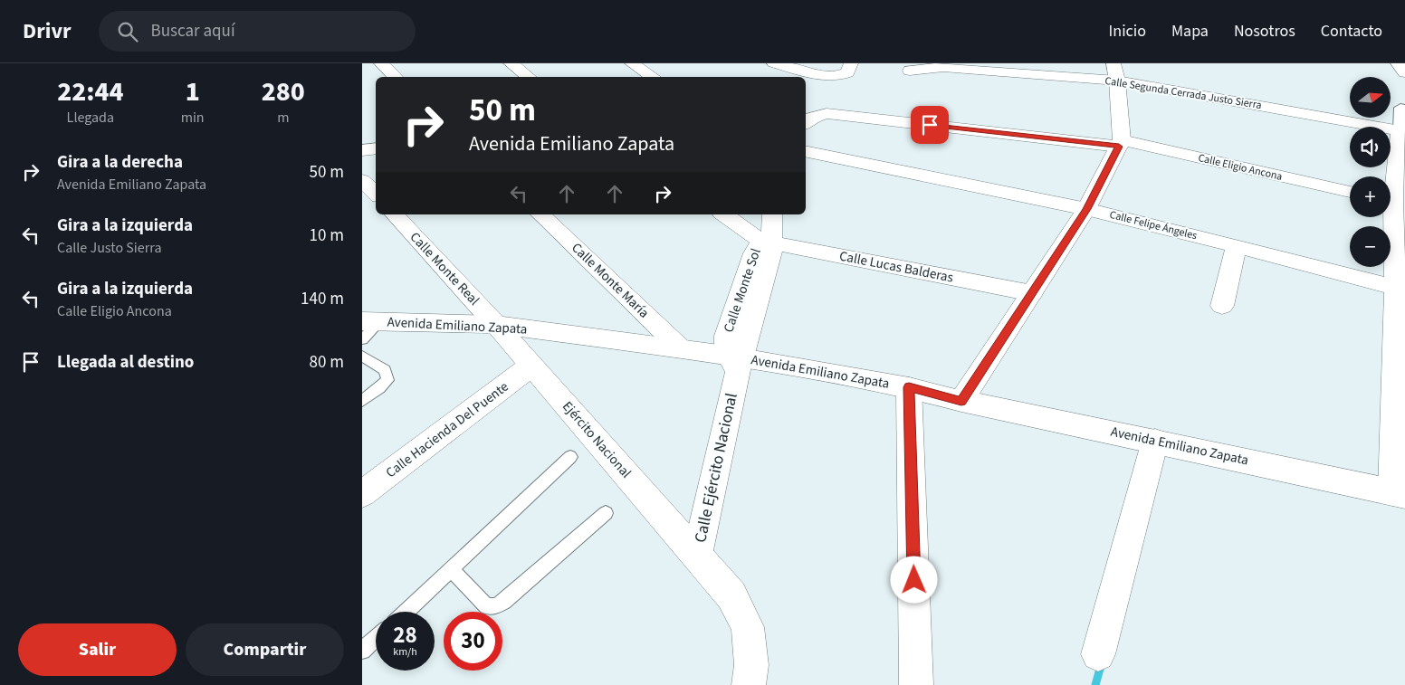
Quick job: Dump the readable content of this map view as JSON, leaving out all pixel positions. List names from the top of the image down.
{
  "streets": {
    "street": [
      "Calle Segunda Cerrada Justo Sierra",
      "Calle Eligio Ancona",
      "Calle Felipe Ángeles",
      "Calle Lucas Balderas",
      "Calle Monte Real",
      "Calle Monte María",
      "Calle Monte Sol",
      "Avenida Emiliano Zapata",
      "Calle Hacienda Del Puente",
      "Ejército Nacional",
      "Calle Ejército Nacional"
    ]
  },
  "crossings": [
    ["Calle Lucas Balderas", "Calle Monte Sol"],
    ["Calle Monte Real", "Avenida Emiliano Zapata"],
    ["Calle Monte Real", "Ejército Nacional"],
    ["Calle Monte María", "Avenida Emiliano Zapata"],
    ["Calle Monte Sol", "Avenida Emiliano Zapata"],
    ["Calle Monte Sol", "Calle Ejército Nacional"],
    ["Avenida Emiliano Zapata", "Ejército Nacional"],
    ["Avenida Emiliano Zapata", "Calle Ejército Nacional"],
    ["Calle Hacienda Del Puente", "Ejército Nacional"],
    ["Ejército Nacional", "Calle Ejército Nacional"]
  ],
  "north": "right",
  "page": {
    "header": "Drivr",
    "search": "Buscar aquí",
    "nav": [
      "Inicio",
      "Mapa",
      "Nosotros",
      "Contacto"
    ],
    "eta": [
      "22:44",
      "Llegada",
      "1",
      "min",
      "280",
      "m"
    ],
    "map_buttons": ["+", "−"],
    "turn": ["50 m", "Avenida Emiliano Zapata"],
    "list": [
      {
        "name": "Gira a la derecha",
        "note": "Avenida Emiliano Zapata",
        "value": "50 m"
      },
      {
        "name": "Gira a la izquierda",
        "note": "Calle Justo Sierra",
        "value": "10 m"
      },
      {
        "name": "Gira a la izquierda",
        "note": "Calle Eligio Ancona",
        "value": "140 m"
      },
      {
        "name": "Llegada al destino",
        "value": "80 m"
      }
    ],
    "speed": "28 km/h",
    "limit": "30",
    "buttons": ["Salir", "Compartir"]
  }
}
